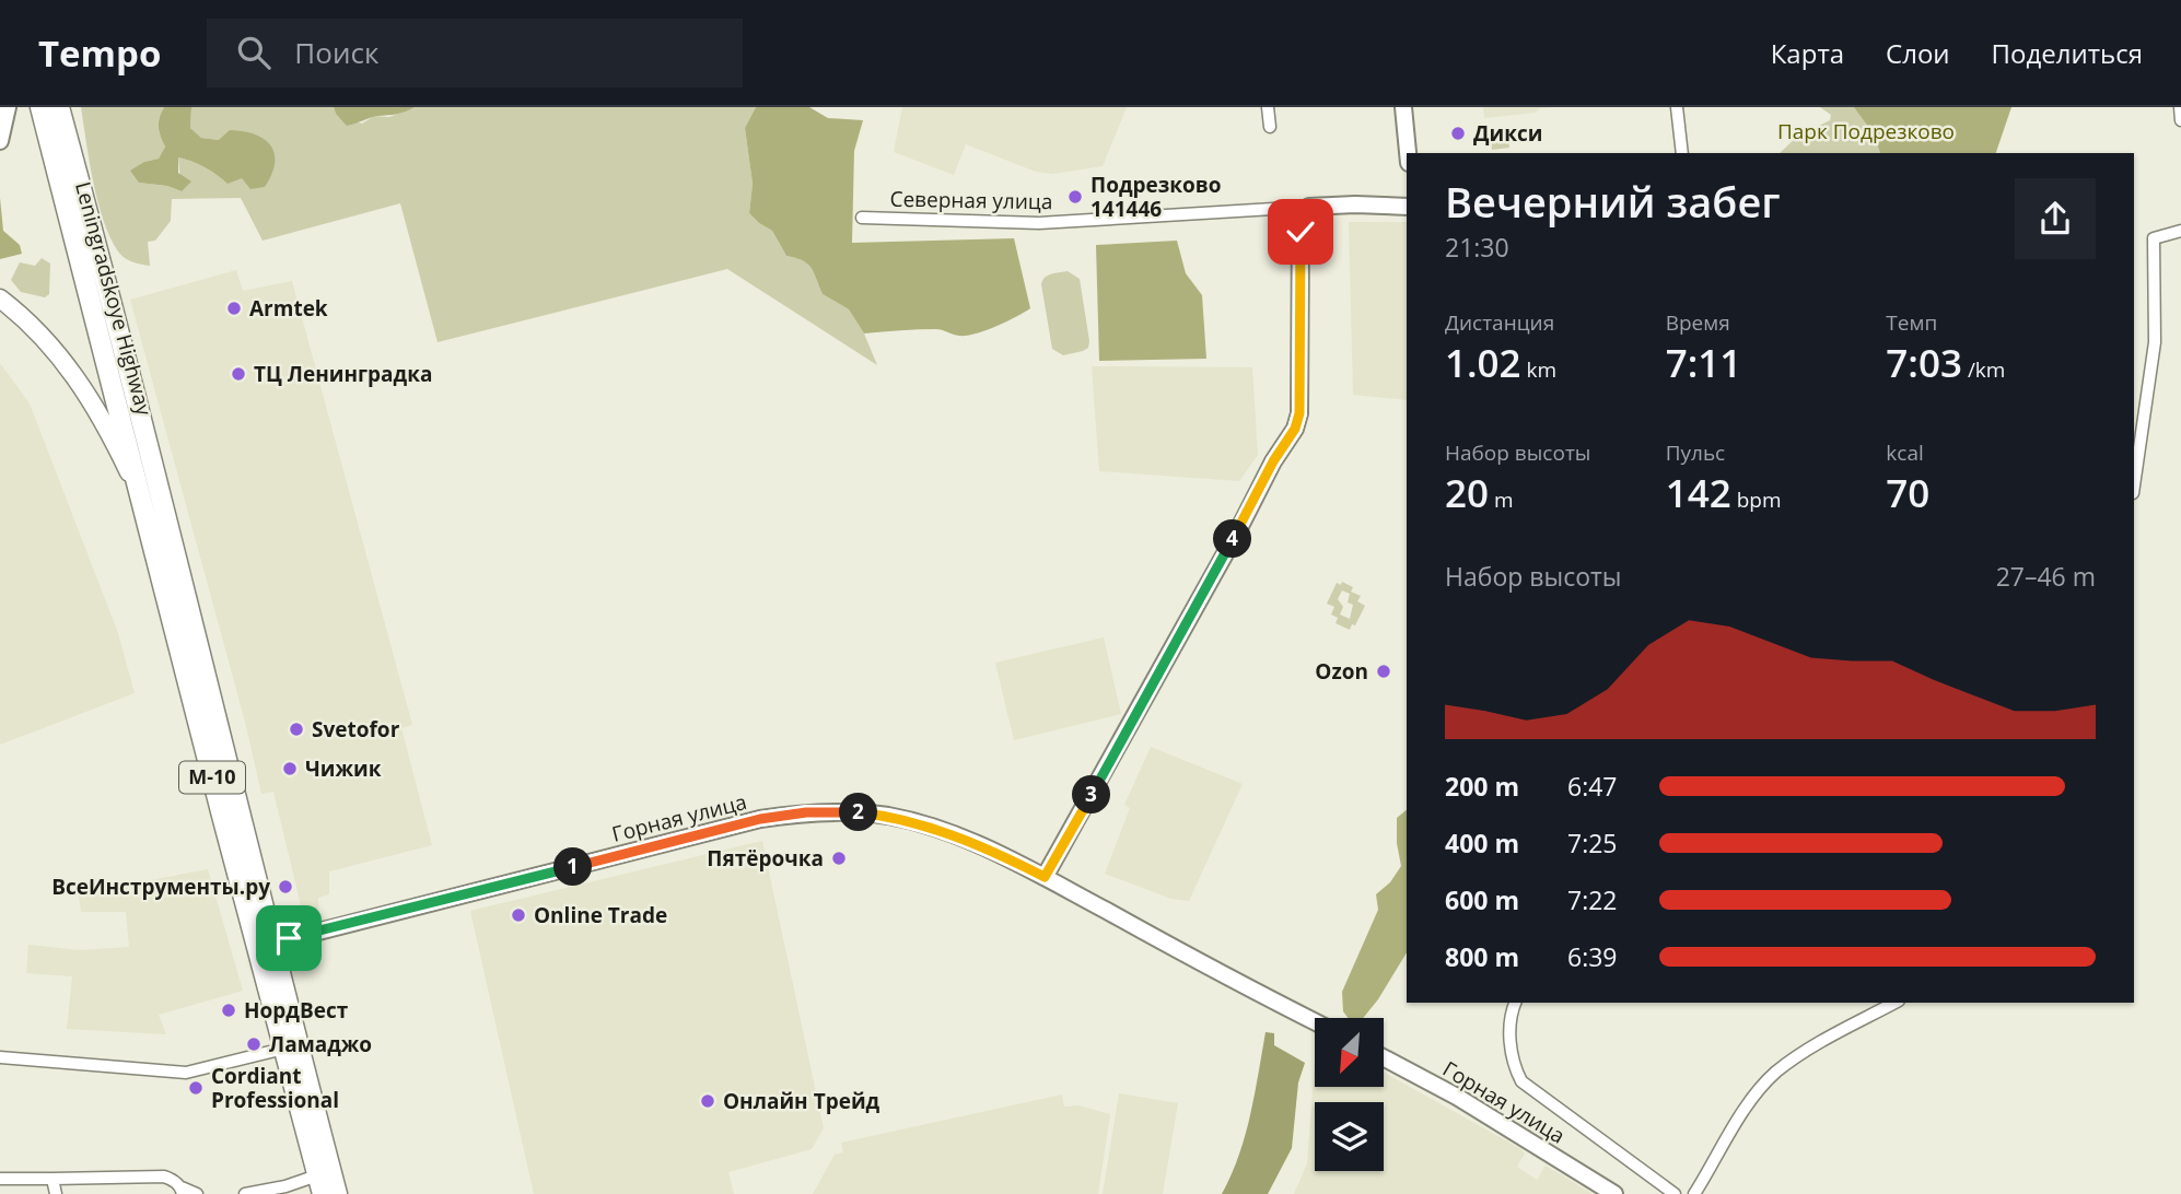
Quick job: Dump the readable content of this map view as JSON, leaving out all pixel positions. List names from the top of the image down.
{
  "streets": {
    "highway": ["Leningradskoye Highway", "М-10"],
    "street": ["Северная улица", "Горная улица"]
  },
  "crossings": [
    ["Leningradskoye Highway", "Горная улица"]
  ],
  "parks": ["Парк Подрезково"],
  "places": [
    "Дикси",
    "Подрезково 141446",
    "Armtek",
    "ТЦ Ленинградка",
    "Ozon",
    "Svetofor",
    "Чижик",
    "Пятёрочка",
    "ВсеИнструменты.ру",
    "Online Trade",
    "НордВест",
    "Ламаджо",
    "Cordiant Professional",
    "Онлайн Трейд"
  ],
  "north": "bottom left",
  "page": {
    "header": "Tempo",
    "search": "Поиск",
    "nav": ["Карта", "Слои", "Поделиться"],
    "heading": ["Вечерний забег", "21:30"],
    "stats": [
      ["Дистанция", "1.02 km"],
      ["Время", "7:11"],
      ["Темп", "7:03 /km"],
      ["Набор высоты", "20 m"],
      ["Пульс", "142 bpm"],
      ["kcal", "70"]
    ],
    "pins": [
      "4",
      "3",
      "2",
      "1"
    ],
    "chart": ["Набор высоты", "27–46 m"],
    "list": [
      {
        "name": "200 m",
        "note": "6:47"
      },
      {
        "name": "400 m",
        "note": "7:25"
      },
      {
        "name": "600 m",
        "note": "7:22"
      },
      {
        "name": "800 m",
        "note": "6:39"
      }
    ]
  }
}
